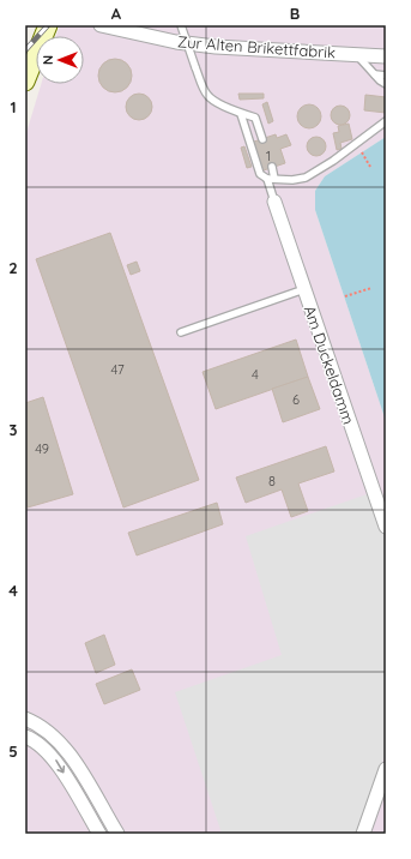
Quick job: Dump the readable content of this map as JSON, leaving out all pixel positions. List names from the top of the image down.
{
  "streets": {
    "street": ["Zur Alten Brikettfabrik", "Am Duckeldamm"]
  },
  "house_numbers": [
    "1",
    "47",
    "4",
    "6",
    "49",
    "8"
  ],
  "north": "left",
  "grid": {
    "columns": ["A", "B"],
    "rows": [
      "1",
      "2",
      "3",
      "4",
      "5"
    ]
  }
}
